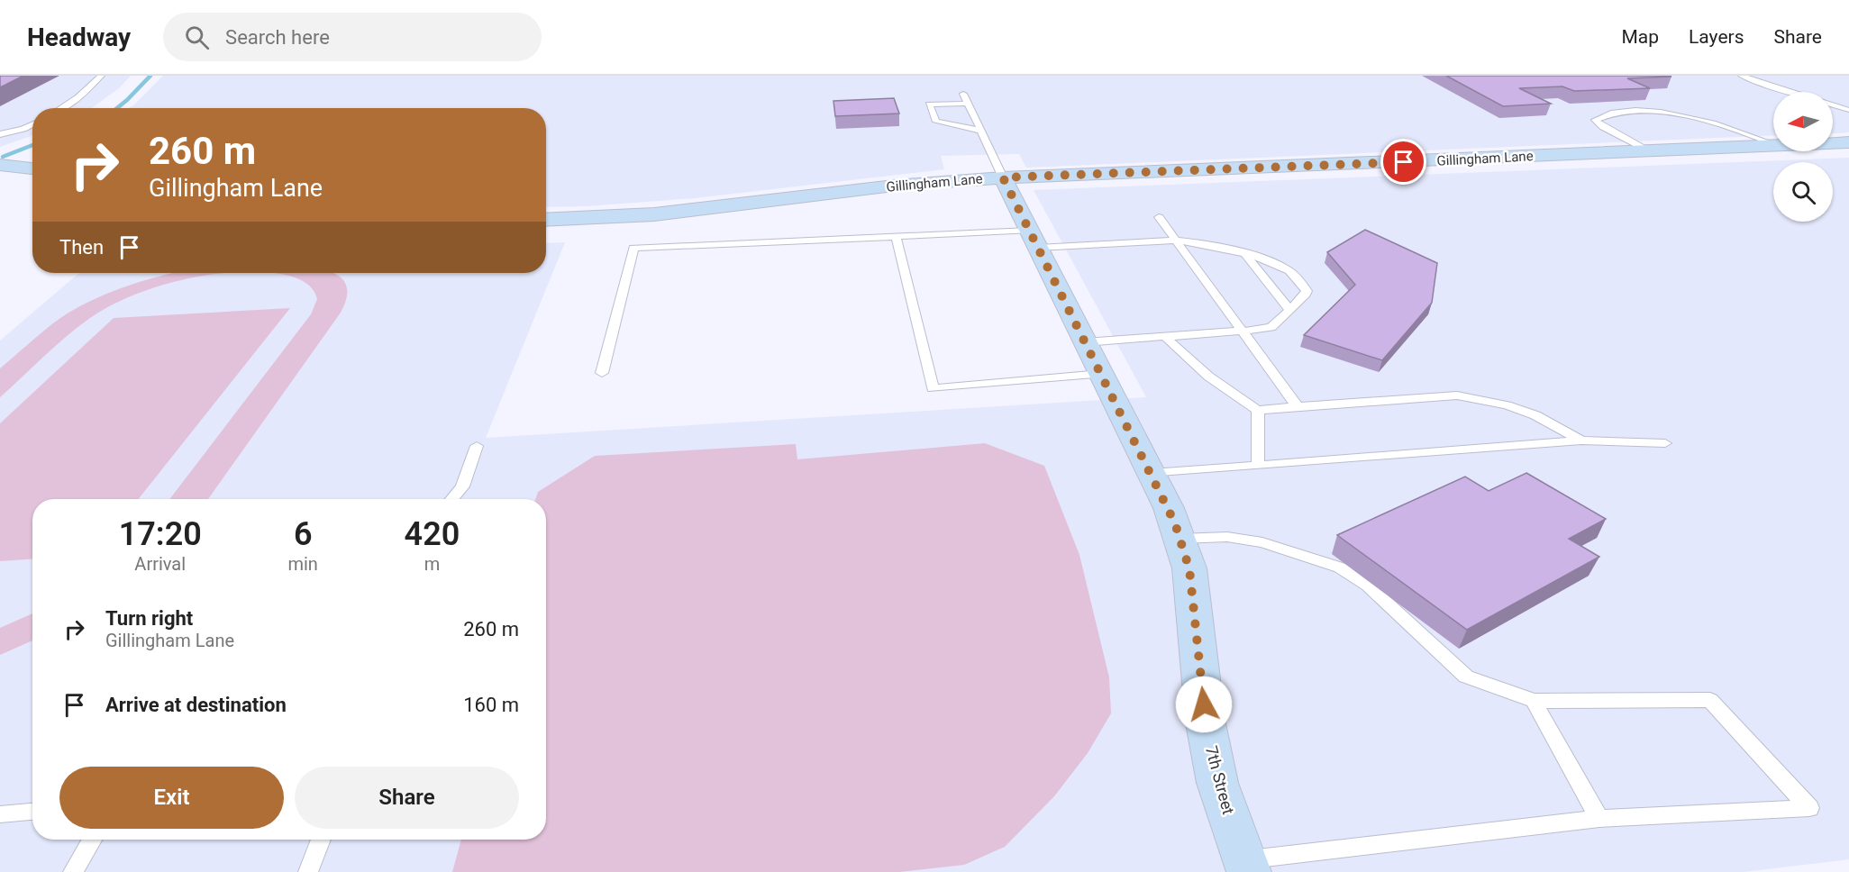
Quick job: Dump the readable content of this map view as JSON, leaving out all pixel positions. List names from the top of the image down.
{
  "streets": {
    "street": ["Gillingham Lane", "7th Street"]
  },
  "crossings": [
    ["Gillingham Lane", "7th Street"]
  ],
  "north": "left",
  "page": {
    "header": "Headway",
    "search": "Search here",
    "nav": ["Map", "Layers", "Share"],
    "turn": ["260 m", "Gillingham Lane"],
    "then": "Then",
    "eta": [
      "17:20",
      "Arrival",
      "6",
      "min",
      "420",
      "m"
    ],
    "list": [
      {
        "name": "Turn right",
        "note": "Gillingham Lane",
        "value": "260 m"
      },
      {
        "name": "Arrive at destination",
        "value": "160 m"
      }
    ],
    "buttons": ["Exit", "Share"]
  }
}
